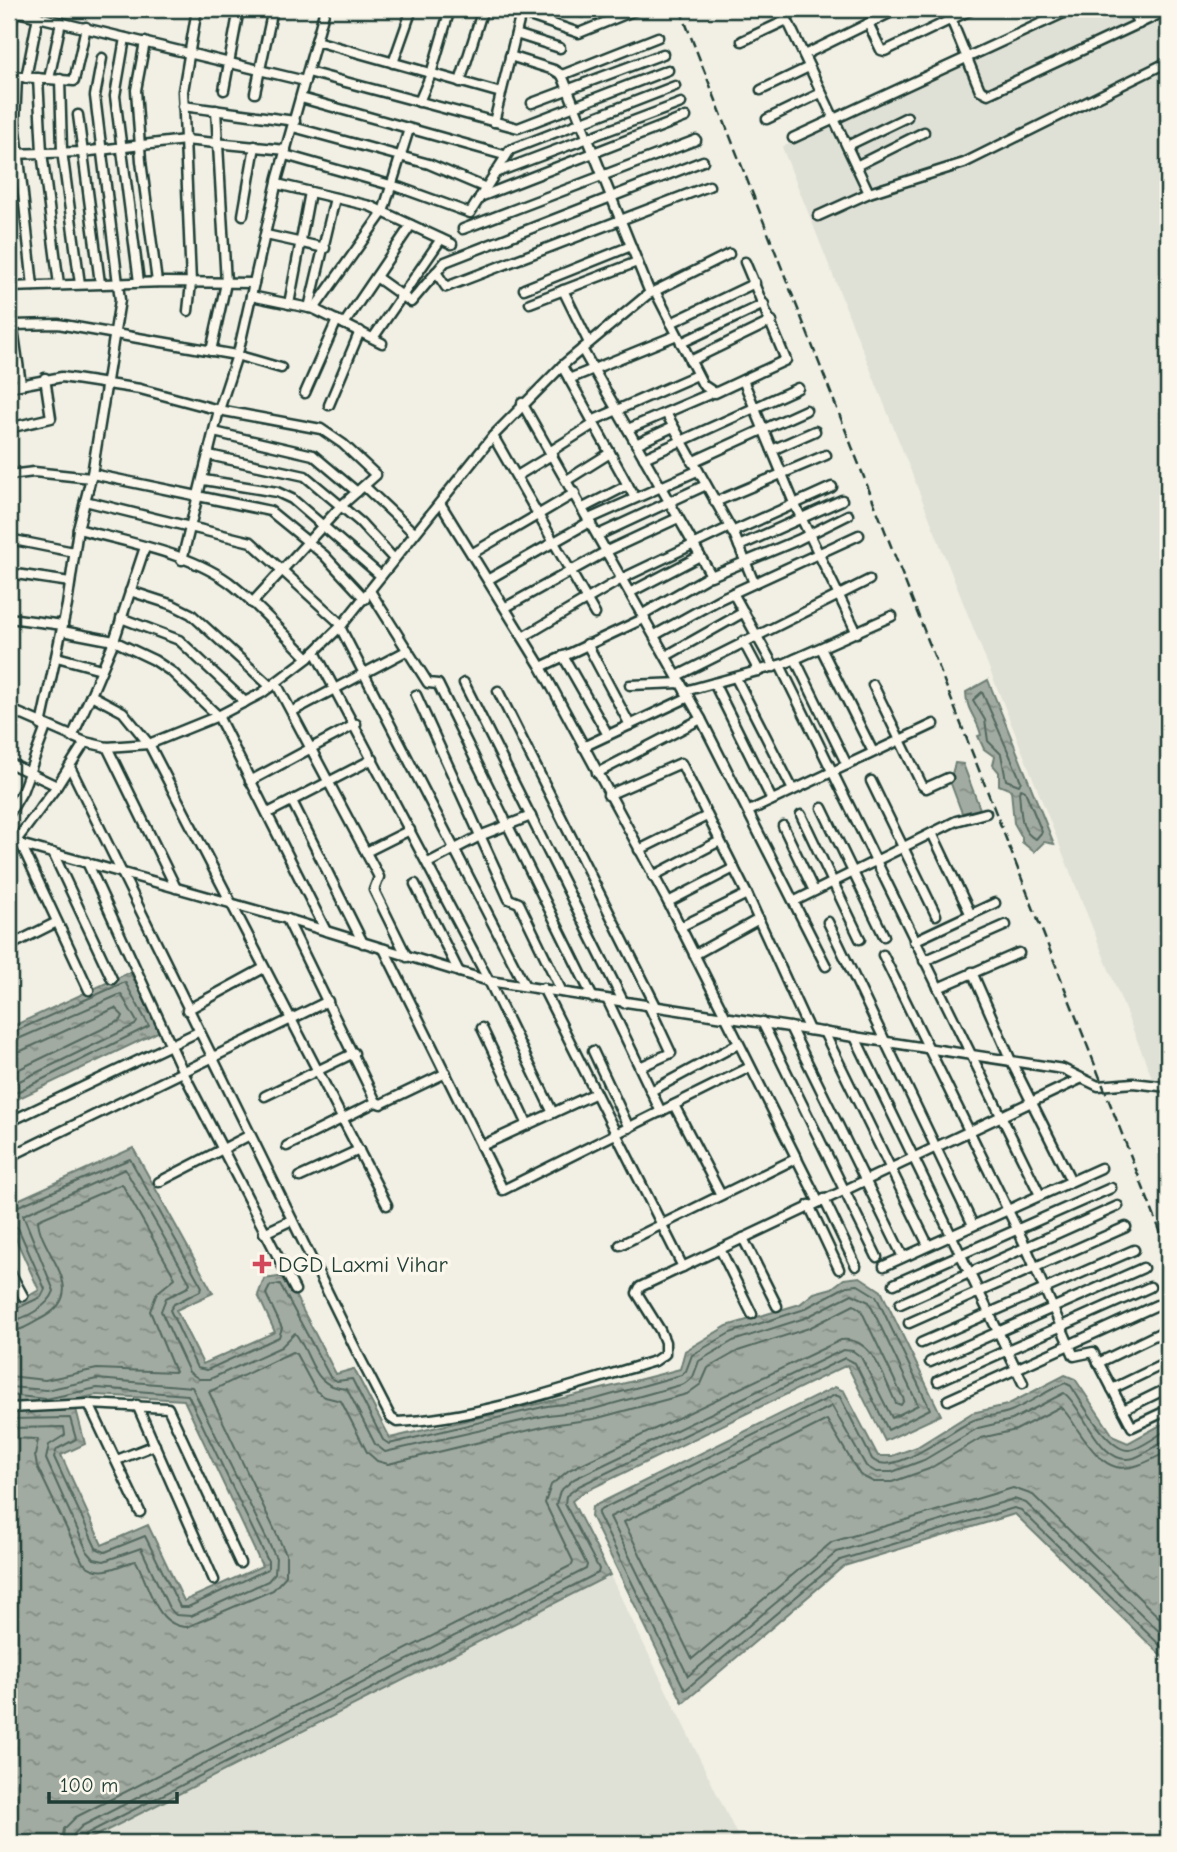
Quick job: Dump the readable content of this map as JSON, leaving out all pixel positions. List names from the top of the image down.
{
  "places": {
    "health": ["DGD Laxmi Vihar"]
  },
  "scale_bar": "100 m"
}
